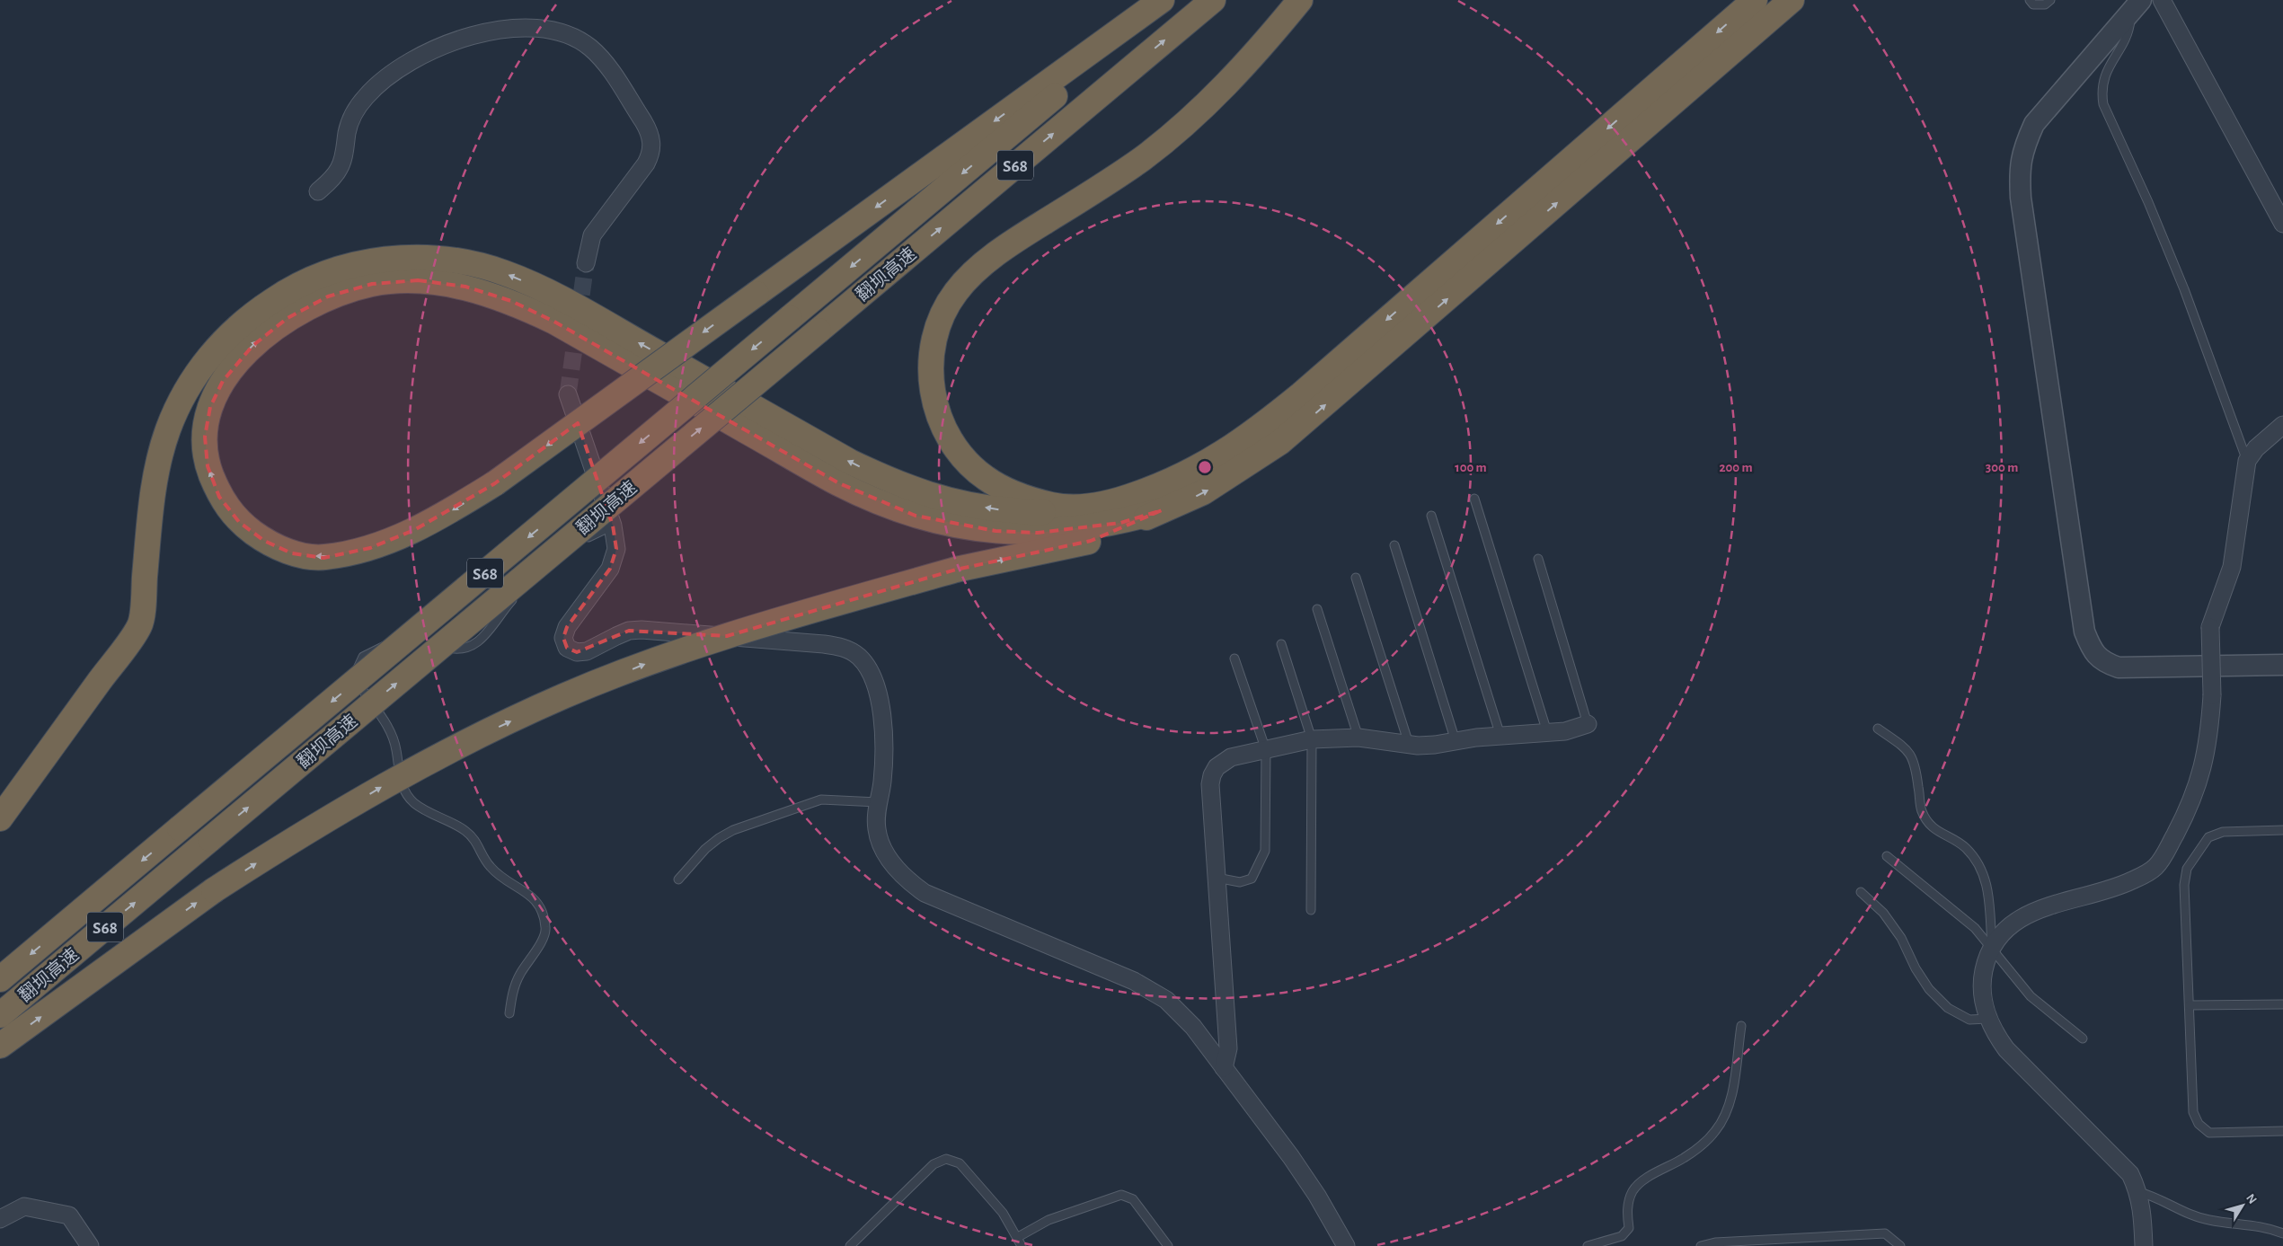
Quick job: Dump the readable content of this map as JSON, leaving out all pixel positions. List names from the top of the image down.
{
  "streets": {
    "highway": ["S68", "翻坝高速"]
  },
  "north": "top right",
  "rings": ["100 m", "200 m", "300 m"]
}
